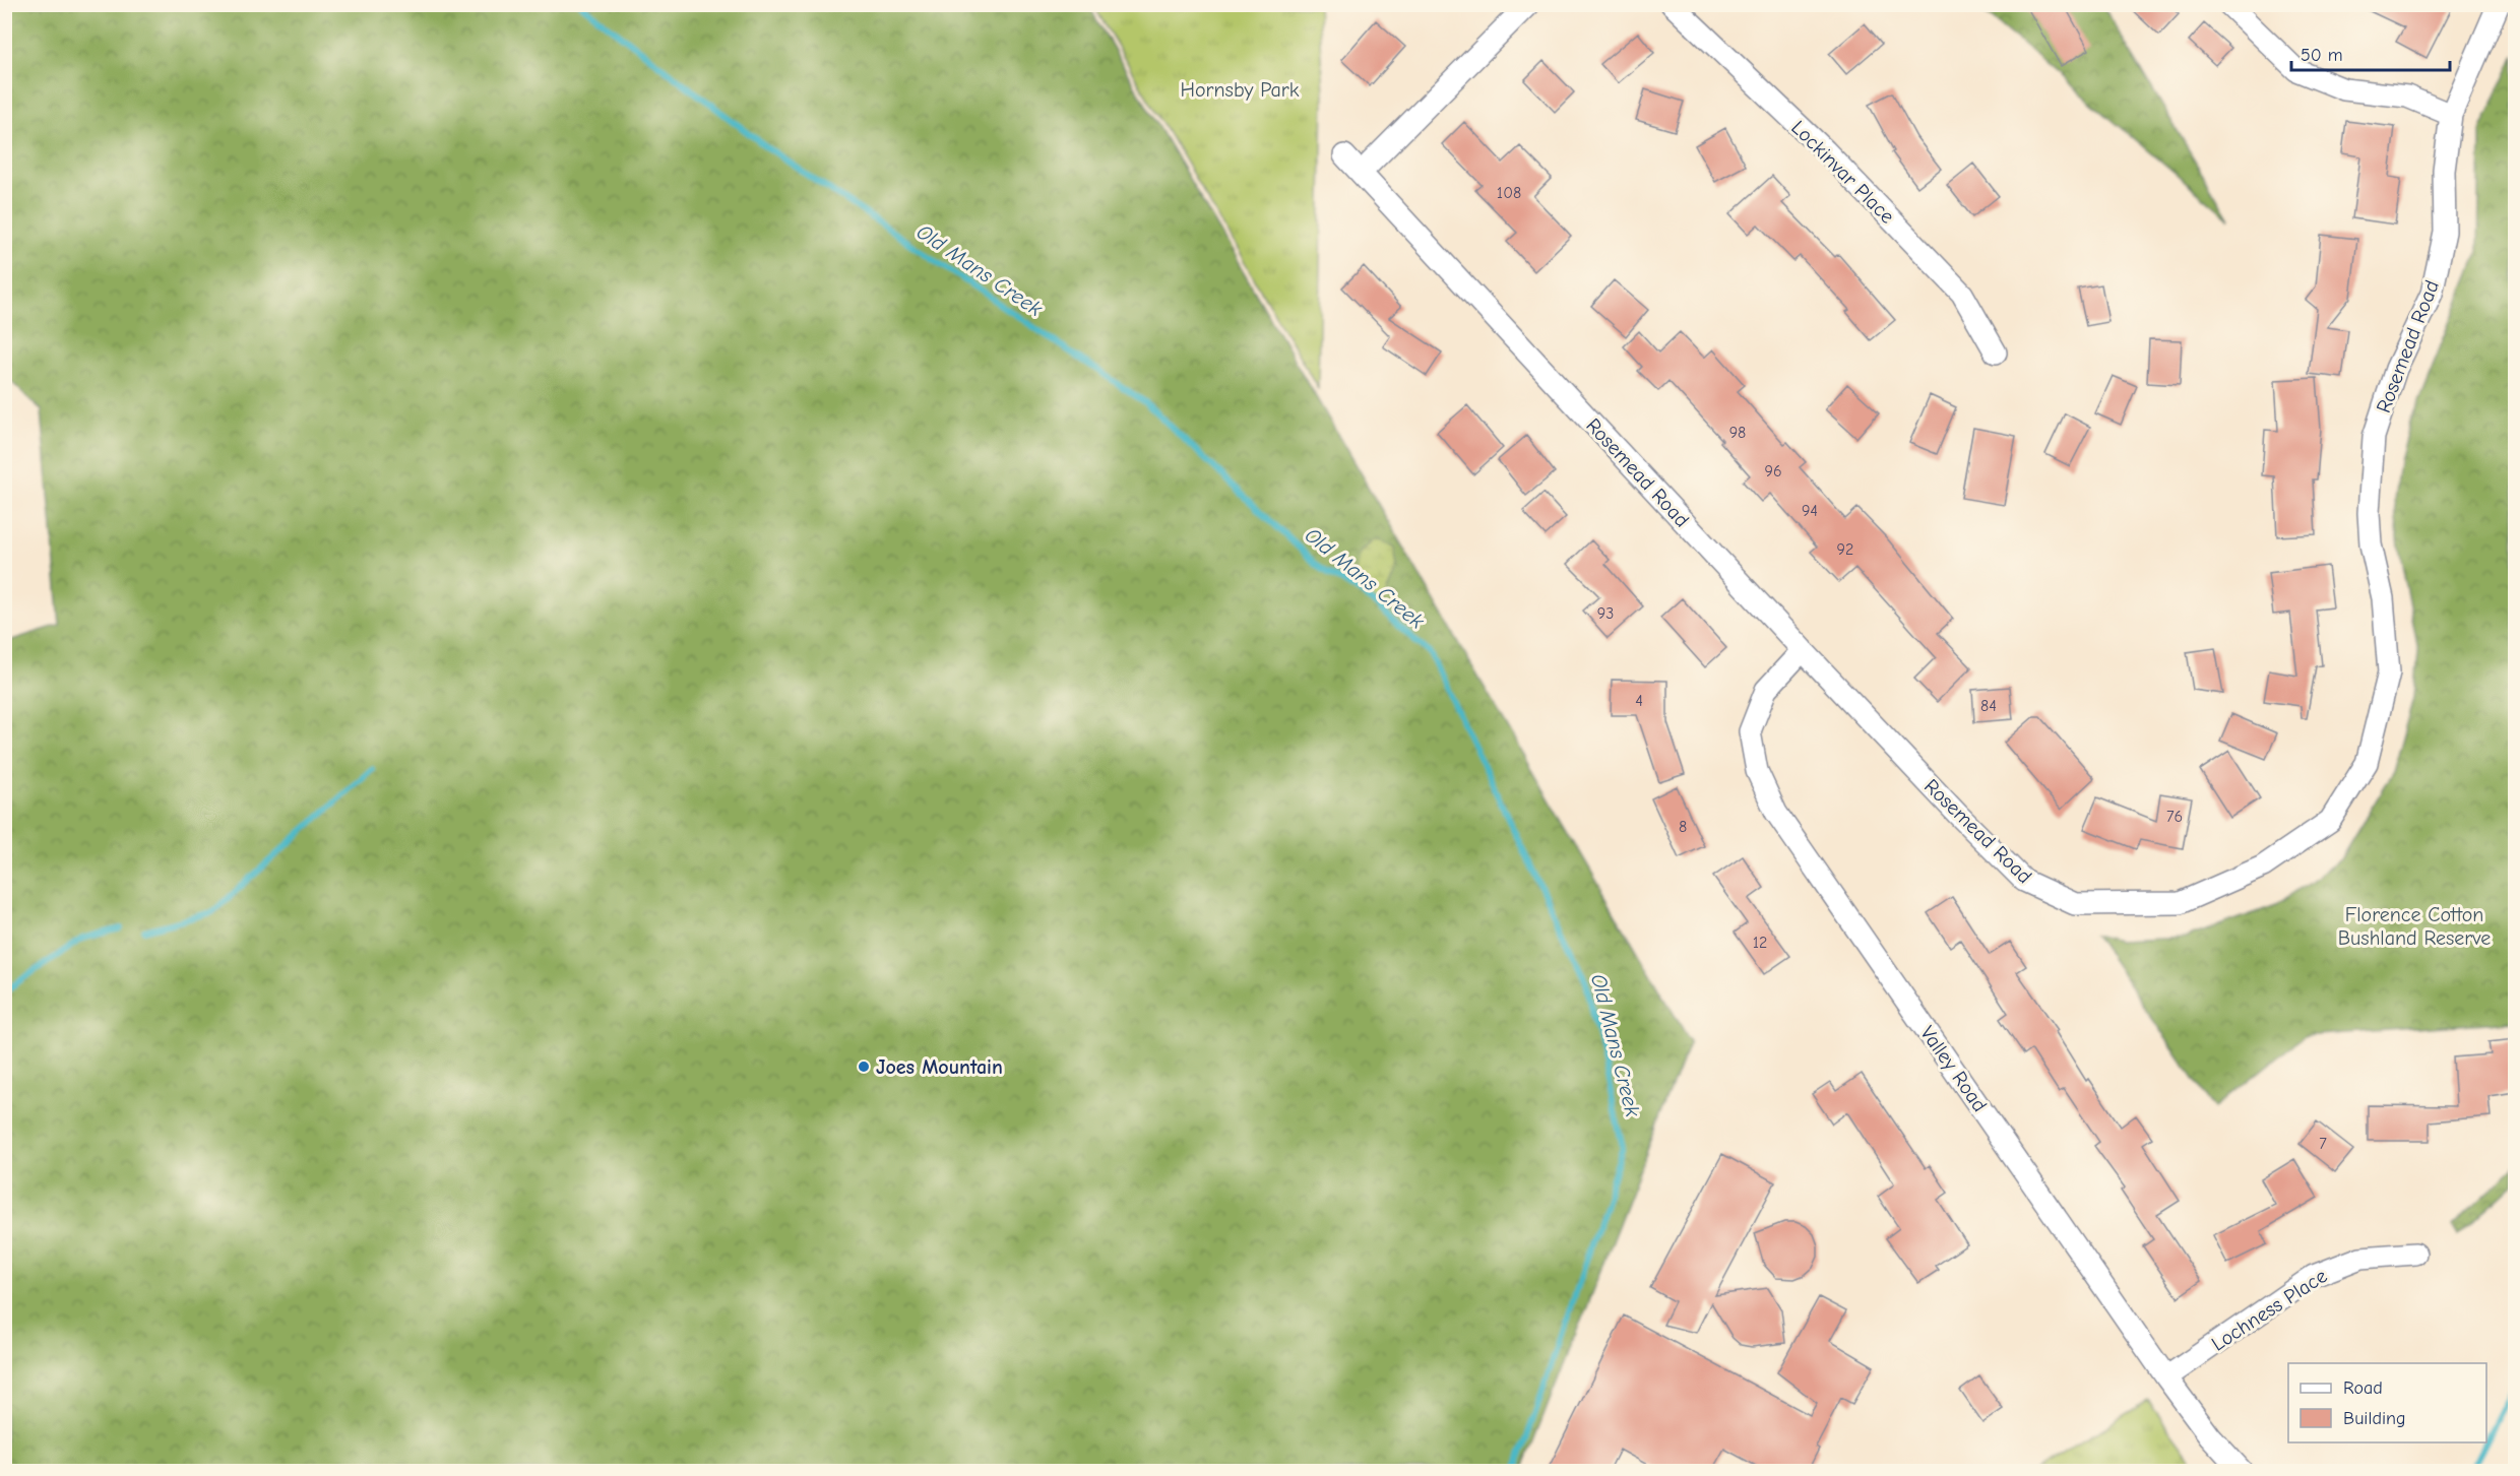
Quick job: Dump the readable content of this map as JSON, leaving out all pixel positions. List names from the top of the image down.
{
  "streets": {
    "street": [
      "Lockinvar Place",
      "Rosemead Road",
      "Valley Road",
      "Lochness Place"
    ]
  },
  "crossings": [
    ["Rosemead Road", "Valley Road"],
    ["Valley Road", "Lochness Place"]
  ],
  "water": ["Old Mans Creek"],
  "parks": ["Hornsby Park", "Florence Cotton Bushland Reserve"],
  "places": ["Joes Mountain"],
  "house_numbers": [
    "108",
    "98",
    "96",
    "94",
    "92",
    "93",
    "4",
    "84",
    "76",
    "8",
    "12",
    "7"
  ],
  "legend": ["Road", "Building"],
  "scale_bar": "50 m"
}
